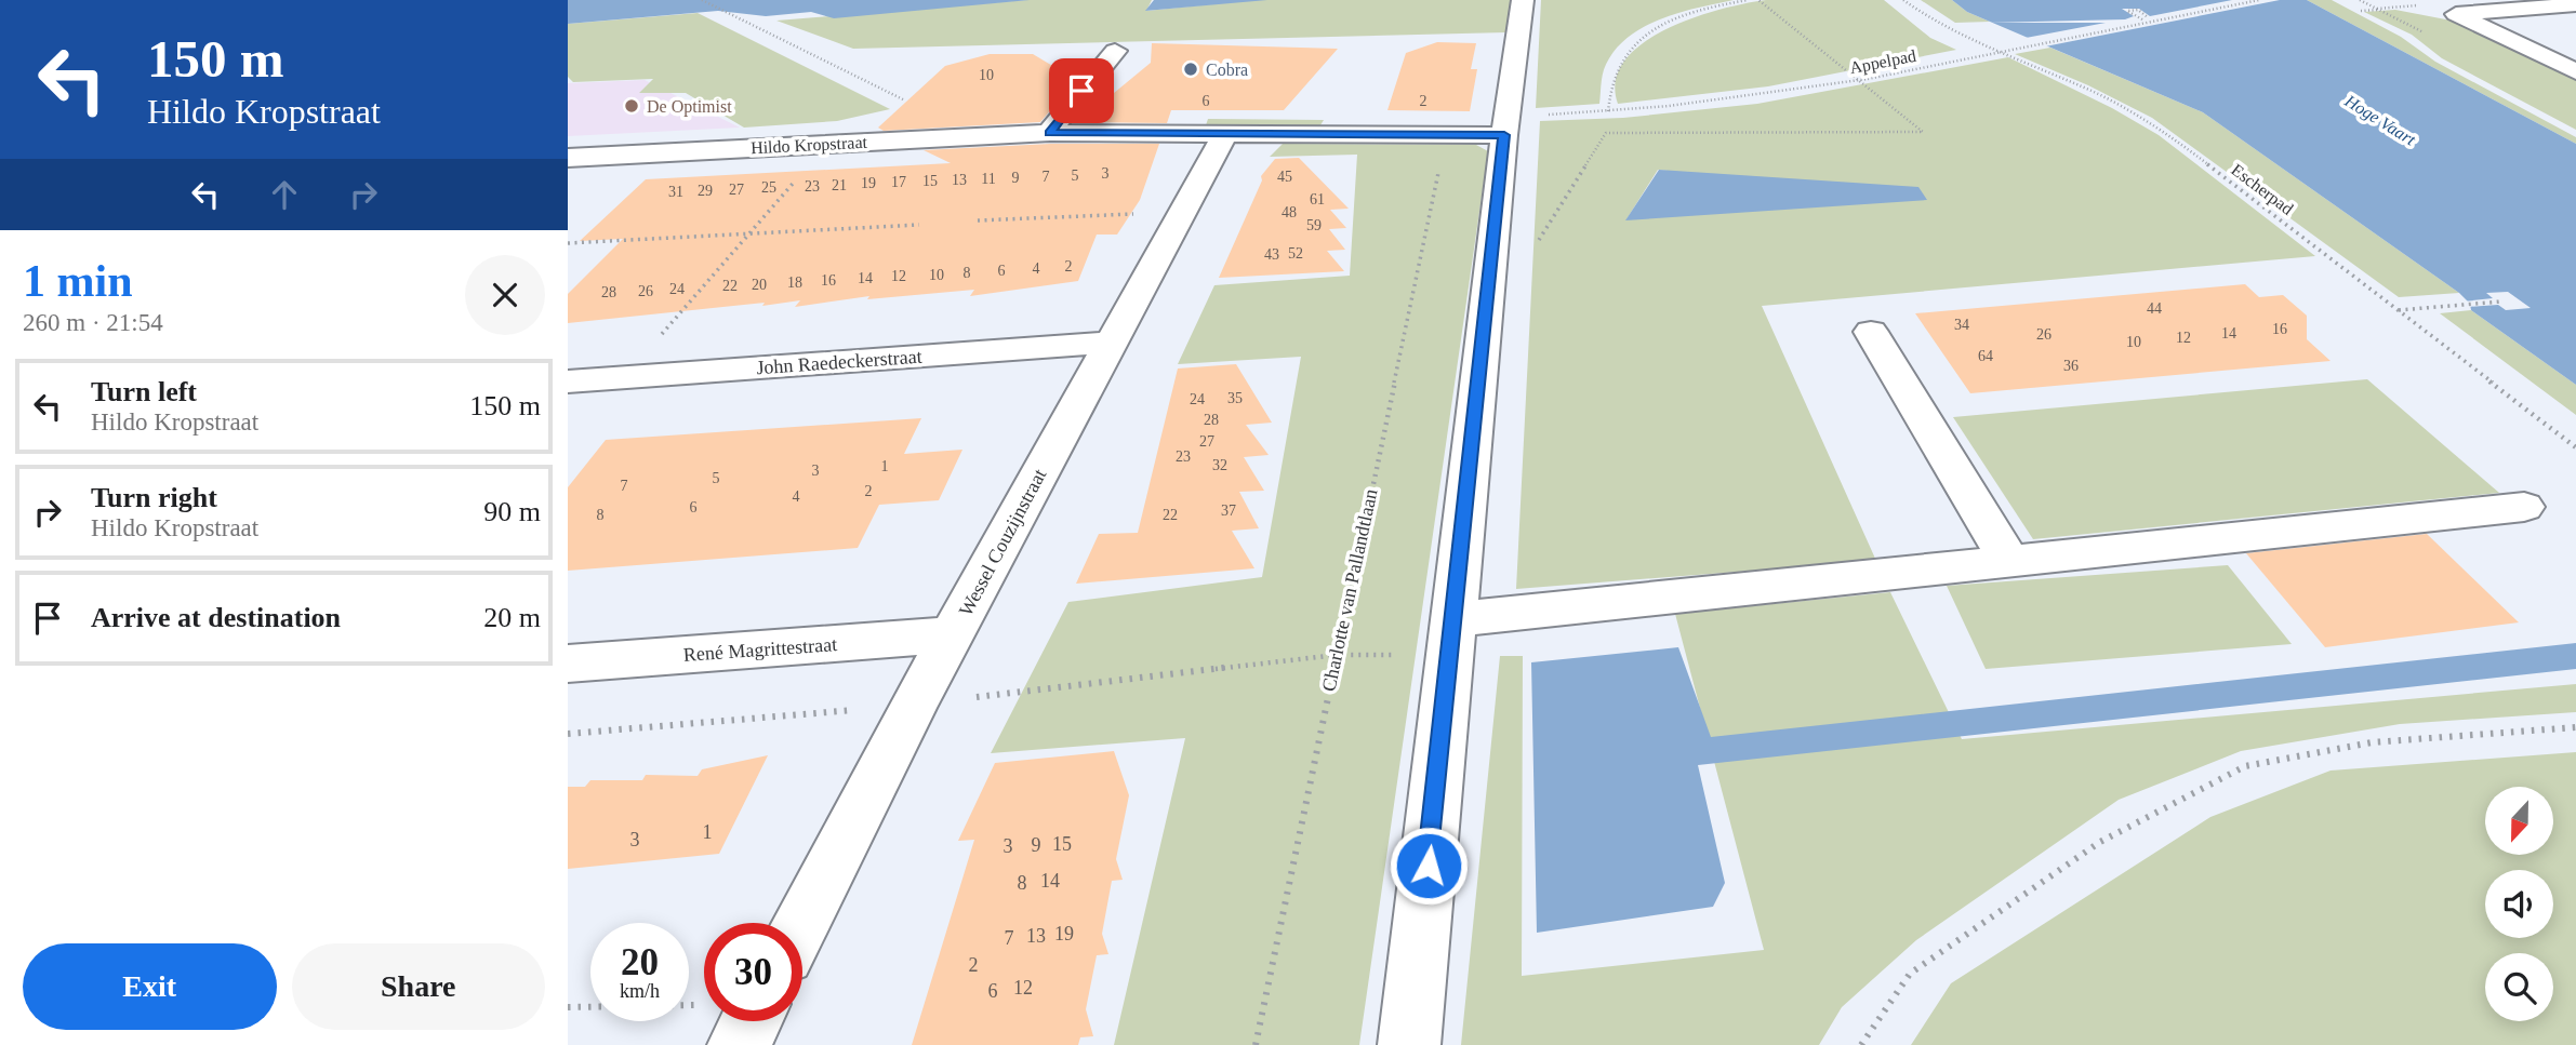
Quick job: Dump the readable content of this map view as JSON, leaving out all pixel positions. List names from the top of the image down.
{
  "streets": {
    "street": [
      "Hildo Kropstraat",
      "John Raedeckerstraat",
      "Wessel Couzijnstraat",
      "René Magrittestraat"
    ],
    "path": ["Appelpad", "Escherpad", "Charlotte van Pallandtlaan"]
  },
  "crossings": [
    ["Appelpad", "Hildo Kropstraat"],
    ["Hildo Kropstraat", "Wessel Couzijnstraat"],
    ["Hildo Kropstraat", "Charlotte van Pallandtlaan"],
    ["John Raedeckerstraat", "Wessel Couzijnstraat"],
    ["Wessel Couzijnstraat", "René Magrittestraat"]
  ],
  "water": ["Hoge Vaart"],
  "places": ["Cobra", "De Optimist"],
  "house_numbers": [
    "10",
    "6",
    "2",
    "3",
    "5",
    "7",
    "45",
    "9",
    "11",
    "13",
    "15",
    "17",
    "19",
    "21",
    "23",
    "25",
    "27",
    "29",
    "31",
    "61",
    "48",
    "59",
    "52",
    "43",
    "2",
    "4",
    "6",
    "8",
    "10",
    "12",
    "14",
    "16",
    "18",
    "20",
    "22",
    "24",
    "26",
    "28",
    "44",
    "34",
    "16",
    "14",
    "26",
    "12",
    "10",
    "64",
    "36",
    "35",
    "24",
    "28",
    "27",
    "23",
    "32",
    "1",
    "3",
    "5",
    "7",
    "2",
    "4",
    "6",
    "37",
    "8",
    "22",
    "1",
    "3",
    "15",
    "9",
    "3",
    "14",
    "8",
    "19",
    "13",
    "7",
    "2",
    "12",
    "6"
  ],
  "north": "bottom",
  "page": {
    "turn": ["150 m", "Hildo Kropstraat"],
    "heading": ["1 min", "260 m · 21:54"],
    "list": [
      {
        "name": "Turn left",
        "note": "Hildo Kropstraat",
        "value": "150 m"
      },
      {
        "name": "Turn right",
        "note": "Hildo Kropstraat",
        "value": "90 m"
      },
      {
        "name": "Arrive at destination",
        "value": "20 m"
      }
    ],
    "speed": "20 km/h",
    "limit": "30",
    "buttons": ["Exit", "Share"]
  }
}
